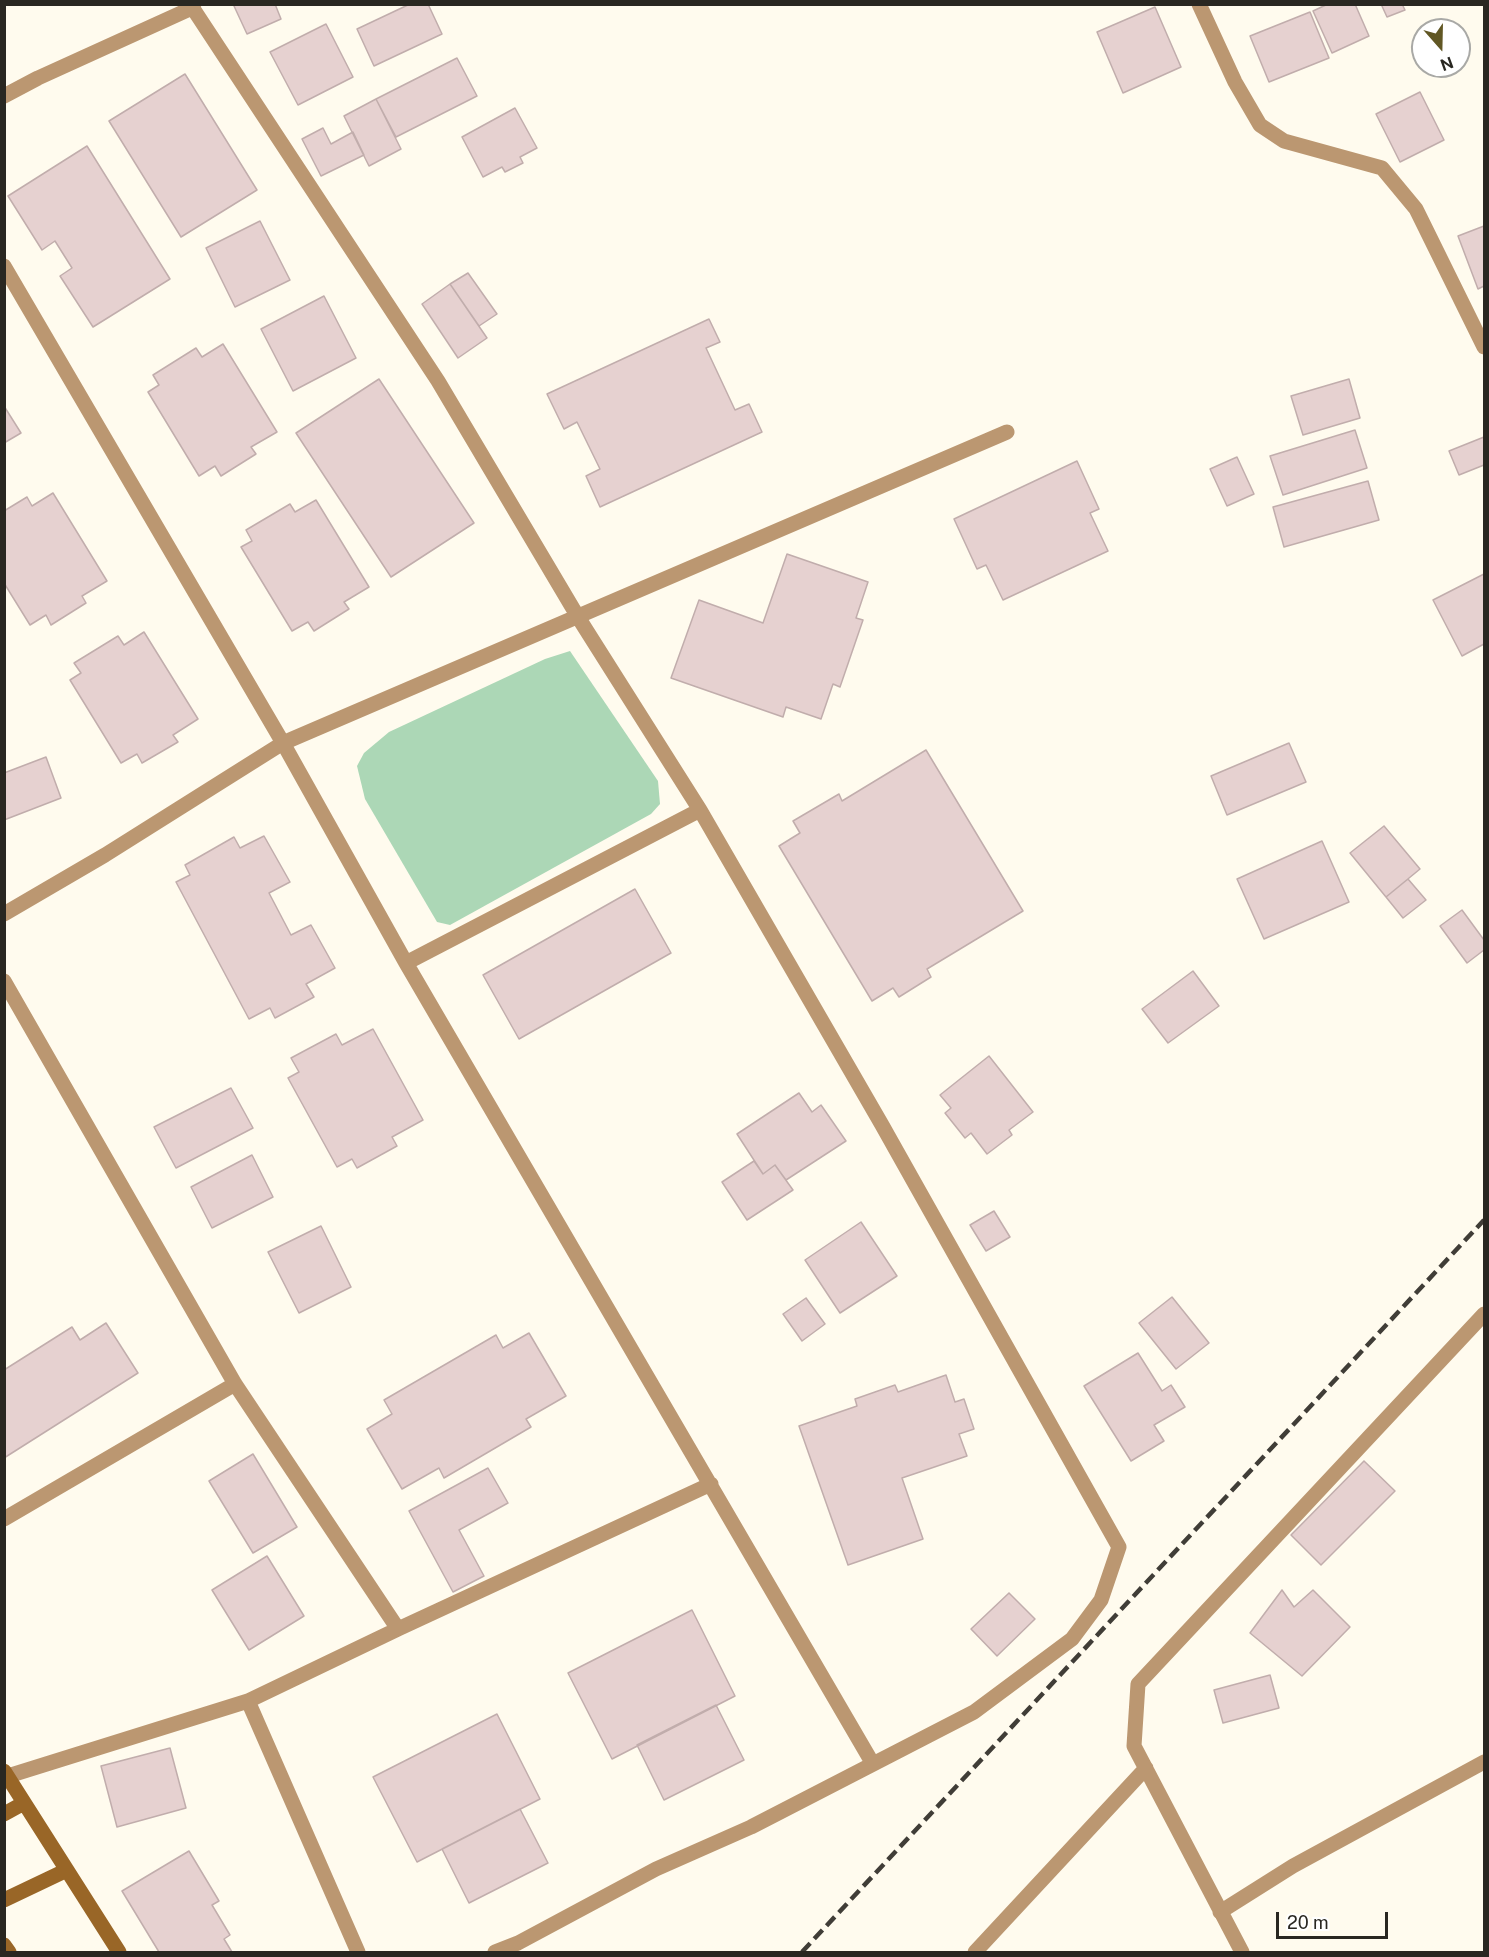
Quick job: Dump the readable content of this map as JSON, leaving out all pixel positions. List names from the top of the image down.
{
  "scale_bar": "20 m",
  "north": "bottom"
}
